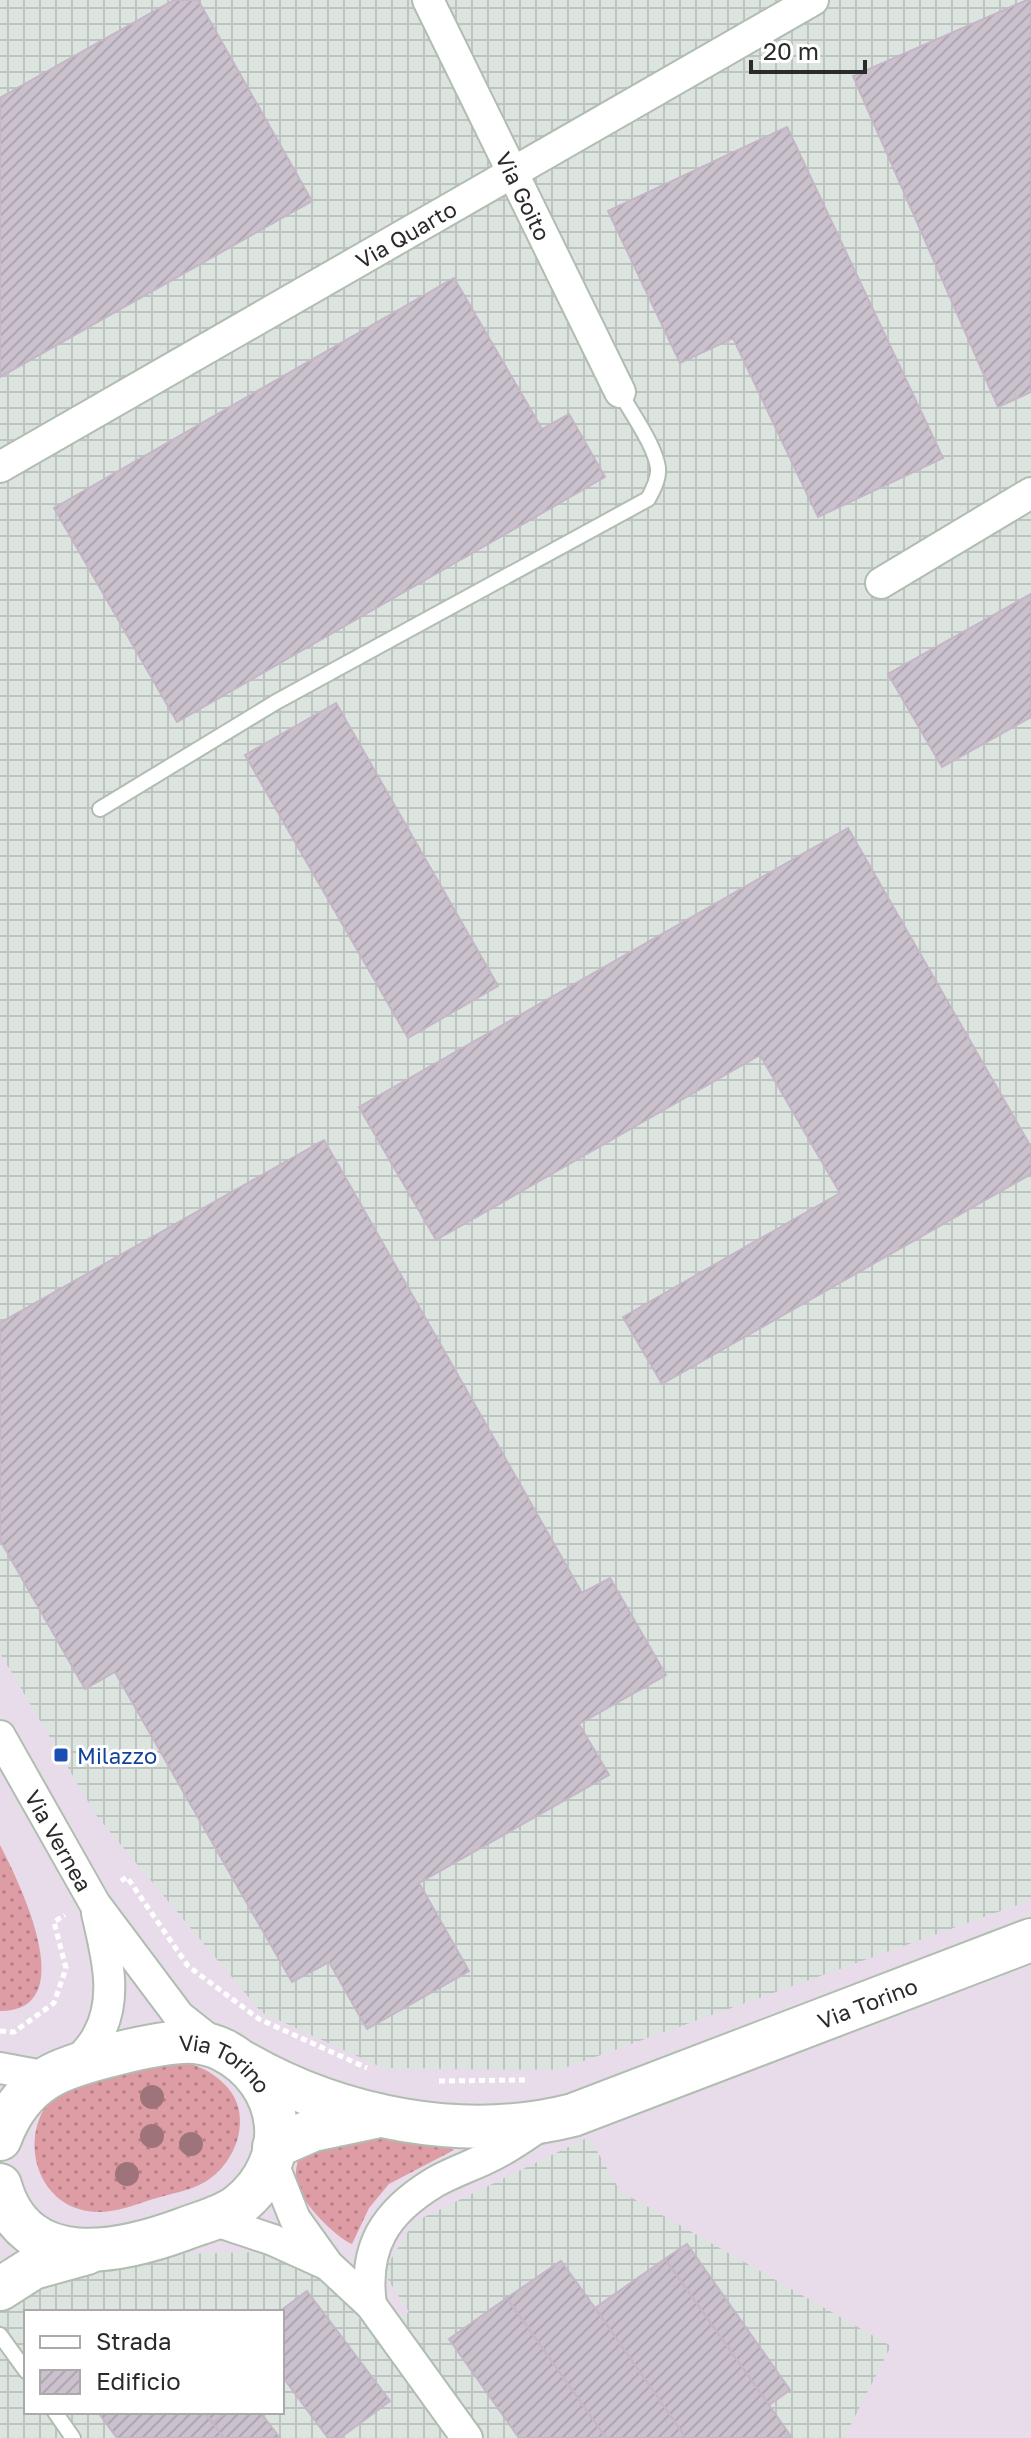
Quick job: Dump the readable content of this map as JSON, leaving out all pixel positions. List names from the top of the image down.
{
  "streets": {
    "main road": ["Via Torino"],
    "street": ["Via Goito", "Via Quarto", "Via Vernea"]
  },
  "crossings": [
    ["Via Goito", "Via Quarto"]
  ],
  "places": {
    "transit": ["Milazzo"]
  },
  "legend": ["Strada", "Edificio"],
  "scale_bar": "20 m"
}
